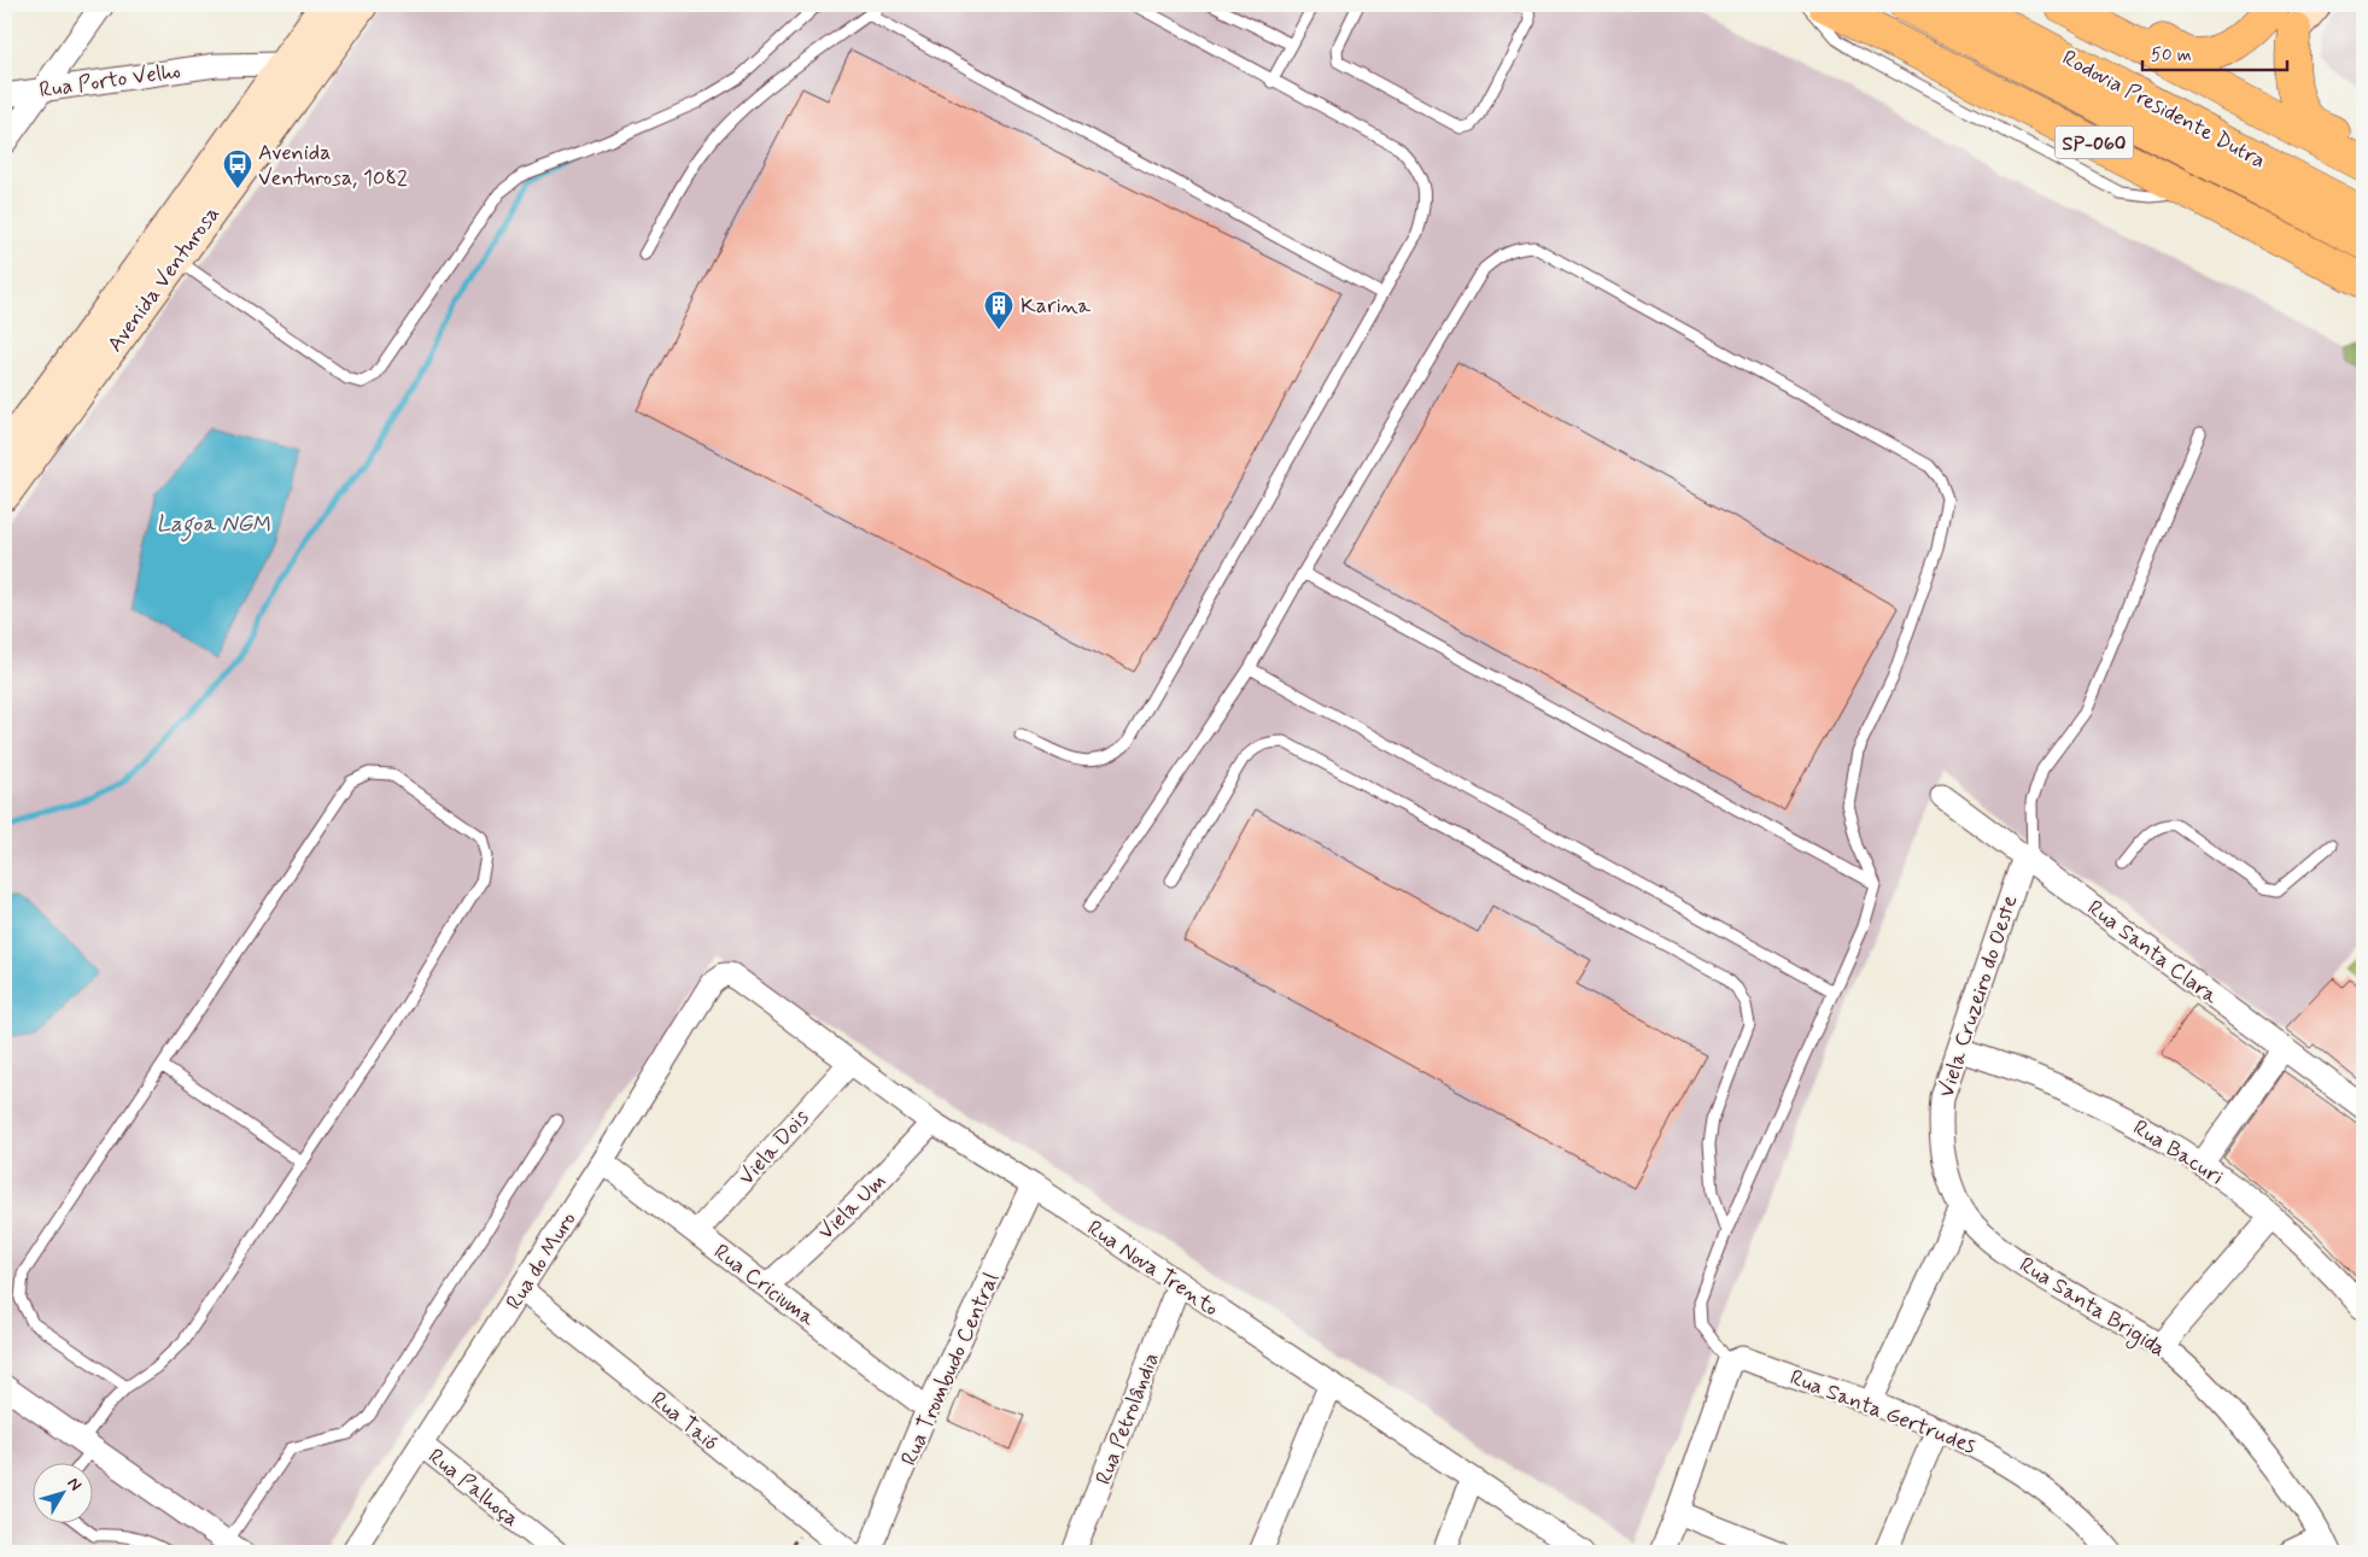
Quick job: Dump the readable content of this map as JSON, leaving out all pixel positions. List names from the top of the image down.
{
  "streets": {
    "highway": ["Rodovia Presidente Dutra", "SP-060"],
    "street": [
      "Rua Porto Velho",
      "Avenida Venturosa",
      "Rua Santa Clara",
      "Viela Cruzeiro do Oeste",
      "Viela Dois",
      "Rua Bacuri",
      "Viela Um",
      "Rua do Muro",
      "Rua Nova Trento",
      "Rua Criciuma",
      "Rua Santa Brigida",
      "Rua Trombudo Central",
      "Rua Santa Gertrudes",
      "Rua Petrolândia",
      "Rua Taió",
      "Rua Palhoça"
    ]
  },
  "crossings": [
    ["Rua Porto Velho", "Avenida Venturosa"],
    ["Rua Santa Clara", "Viela Cruzeiro do Oeste"],
    ["Viela Cruzeiro do Oeste", "Rua Bacuri"],
    ["Viela Cruzeiro do Oeste", "Rua Santa Brigida"],
    ["Viela Dois", "Rua Nova Trento"],
    ["Viela Dois", "Rua Criciuma"],
    ["Viela Um", "Rua Nova Trento"],
    ["Viela Um", "Rua Criciuma"],
    ["Rua do Muro", "Rua Nova Trento"],
    ["Rua do Muro", "Rua Criciuma"],
    ["Rua do Muro", "Rua Taió"],
    ["Rua do Muro", "Rua Palhoça"],
    ["Rua Nova Trento", "Rua Trombudo Central"],
    ["Rua Nova Trento", "Rua Petrolândia"],
    ["Rua Criciuma", "Rua Trombudo Central"]
  ],
  "water": ["Lagoa NGM"],
  "places": {
    "bus stop": ["Avenida Venturosa, 1082"],
    "building": ["Karina"]
  },
  "scale_bar": "50 m",
  "north": "top right"
}
